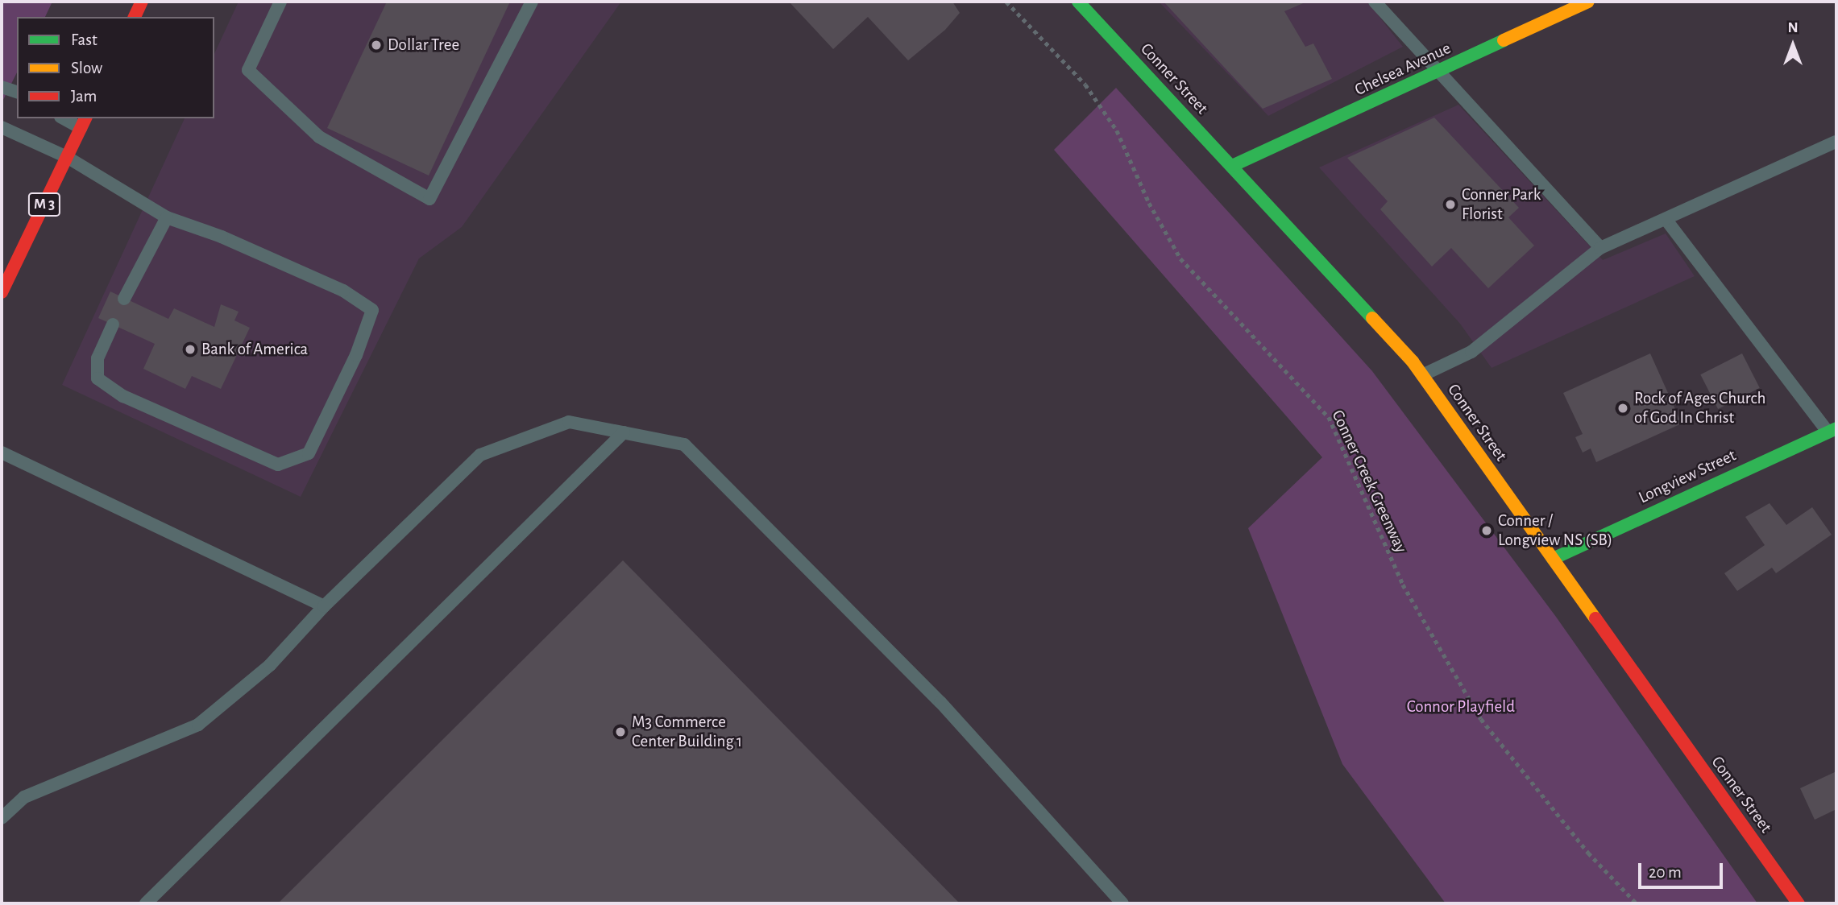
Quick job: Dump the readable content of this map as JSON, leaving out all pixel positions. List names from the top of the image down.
{
  "streets": {
    "main road": [
      "Chelsea Avenue",
      "Conner Street",
      "M 3",
      "Longview Street"
    ],
    "path": ["Conner Creek Greenway"]
  },
  "crossings": [
    ["Chelsea Avenue", "Conner Street"],
    ["Conner Street", "Longview Street"]
  ],
  "parks": ["Connor Playfield"],
  "places": [
    "Dollar Tree",
    "Conner Park Florist",
    "Bank of America",
    "Rock of Ages Church of God In Christ",
    "Conner / Longview NS (SB)",
    "M3 Commerce Center Building 1"
  ],
  "legend": ["Fast", "Slow", "Jam"],
  "scale_bar": "20 m",
  "north": "top"
}
